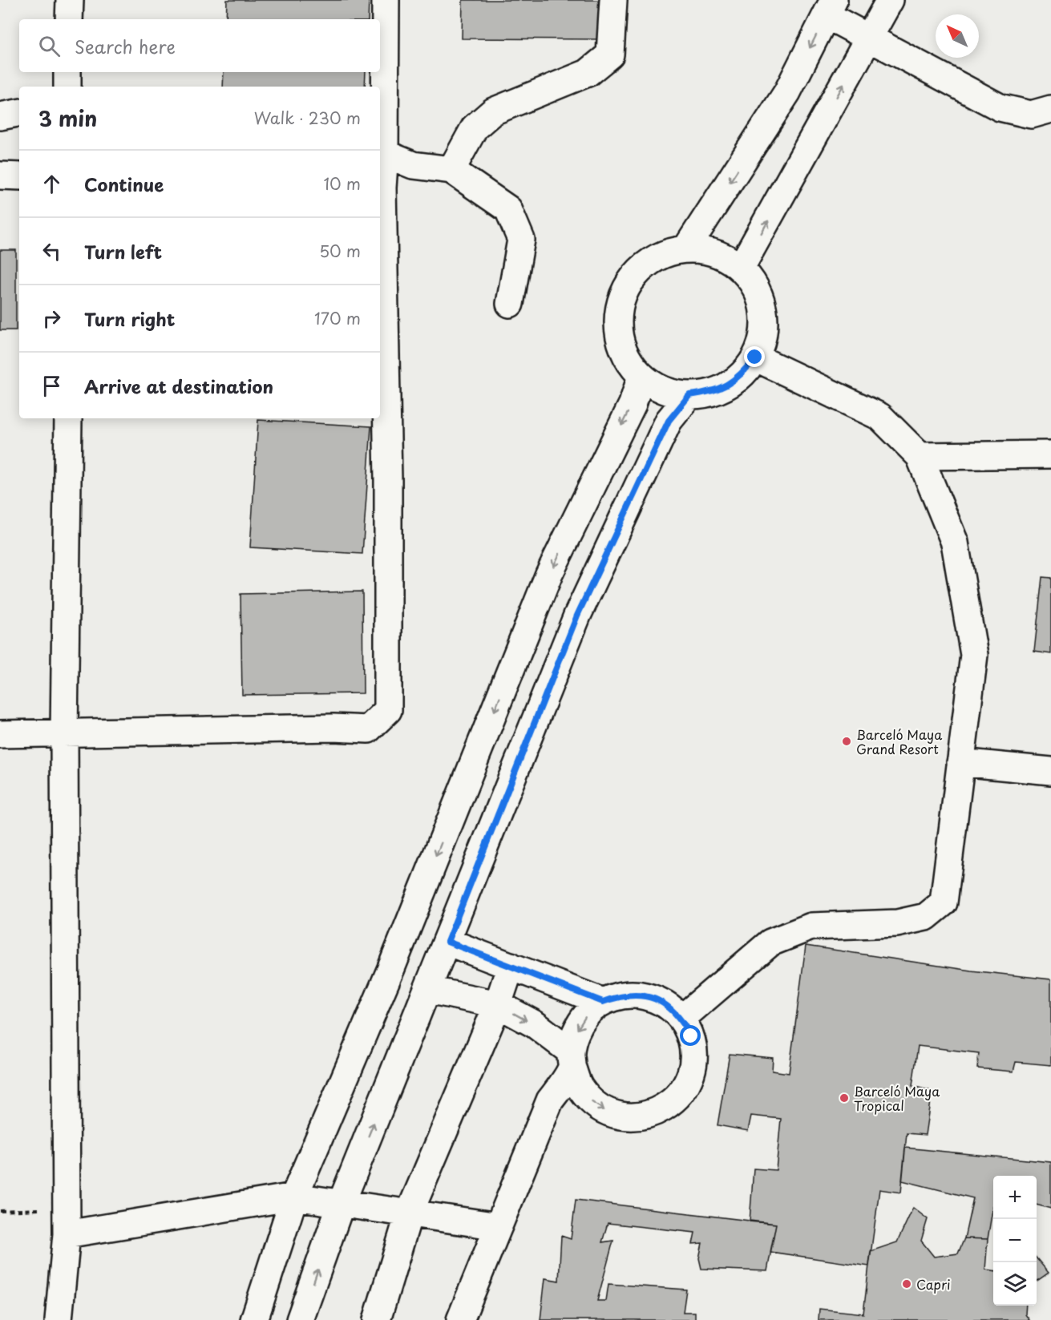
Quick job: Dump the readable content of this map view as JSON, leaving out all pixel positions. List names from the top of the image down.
{
  "places": ["Barceló Maya Grand Resort", "Barceló Maya Tropical", "Capri"],
  "north": "top left",
  "page": {
    "search": "Search here",
    "heading": ["3 min", "Walk · 230 m"],
    "list": [
      ["Continue", "10 m"],
      ["Turn left", "50 m"],
      ["Turn right", "170 m"],
      "Arrive at destination"
    ],
    "map_buttons": ["+", "−"]
  }
}
